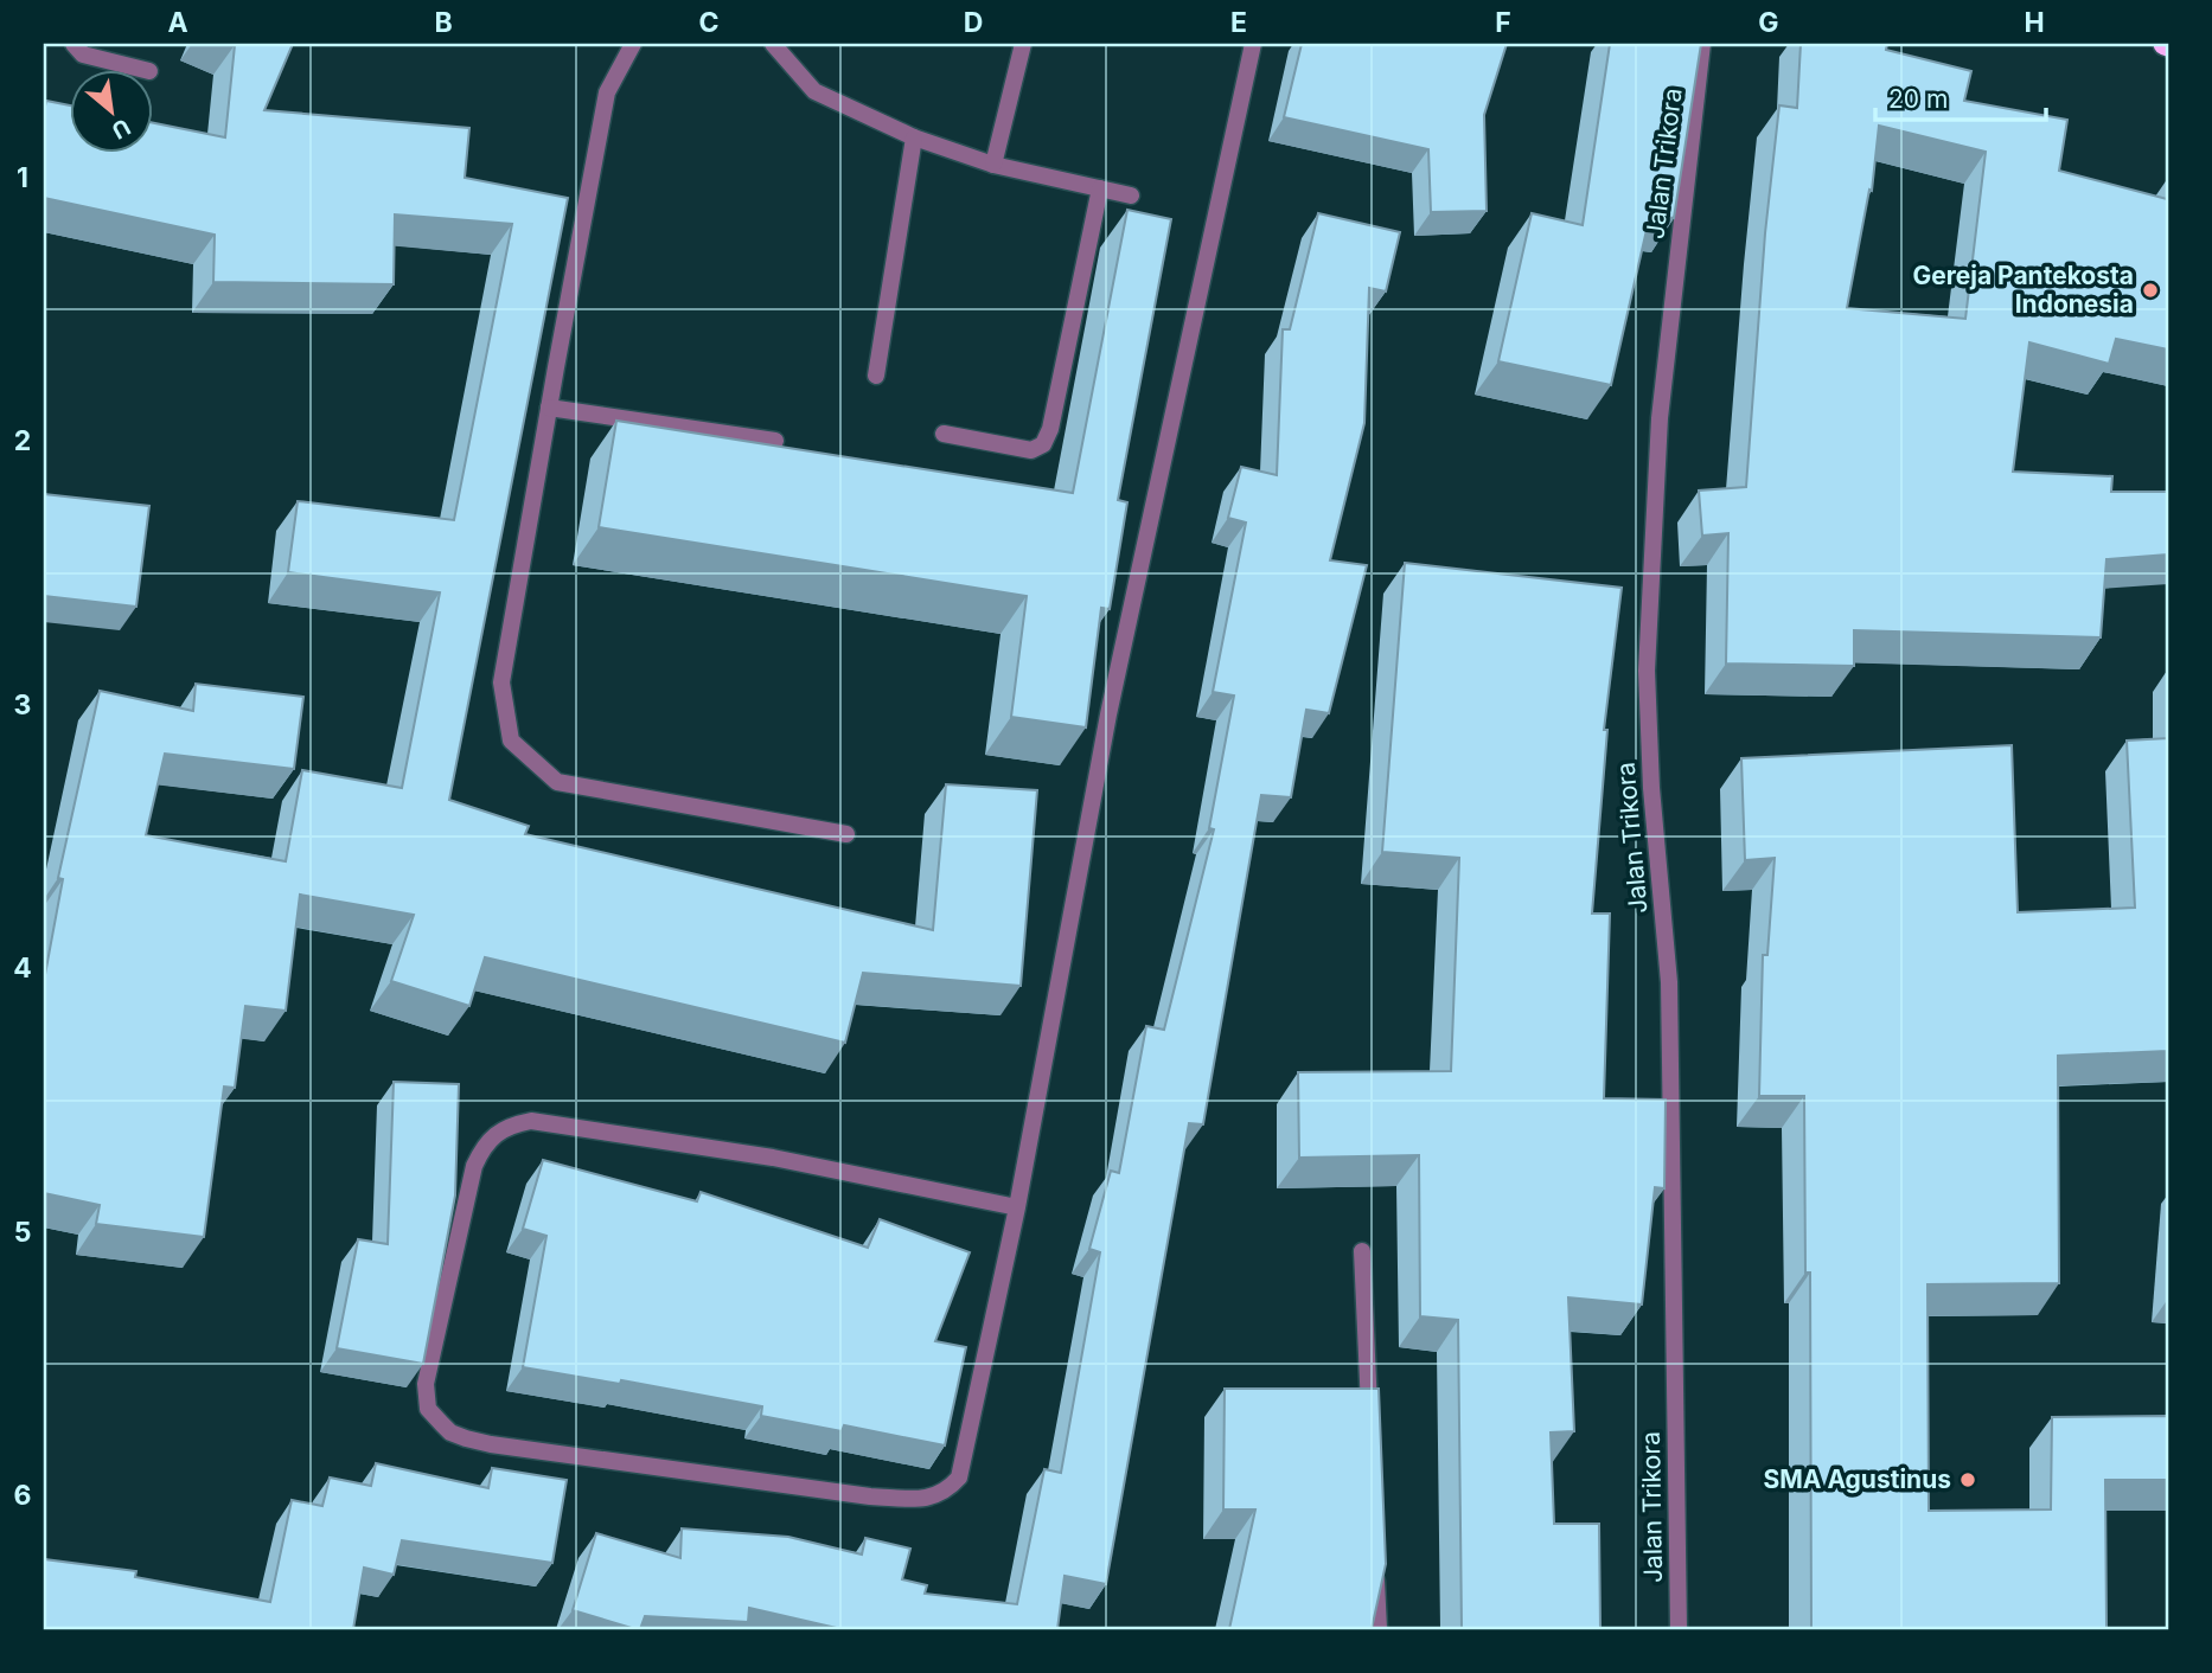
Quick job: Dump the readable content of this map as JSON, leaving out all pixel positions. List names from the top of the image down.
{
  "streets": {
    "street": ["Jalan Trikora"]
  },
  "places": ["Gereja Pantekosta Indonesia", "SMA Agustinus"],
  "scale_bar": "20 m",
  "north": "bottom right",
  "grid": {
    "columns": [
      "A",
      "B",
      "C",
      "D",
      "E",
      "F",
      "G",
      "H"
    ],
    "rows": [
      "1",
      "2",
      "3",
      "4",
      "5",
      "6"
    ]
  }
}
